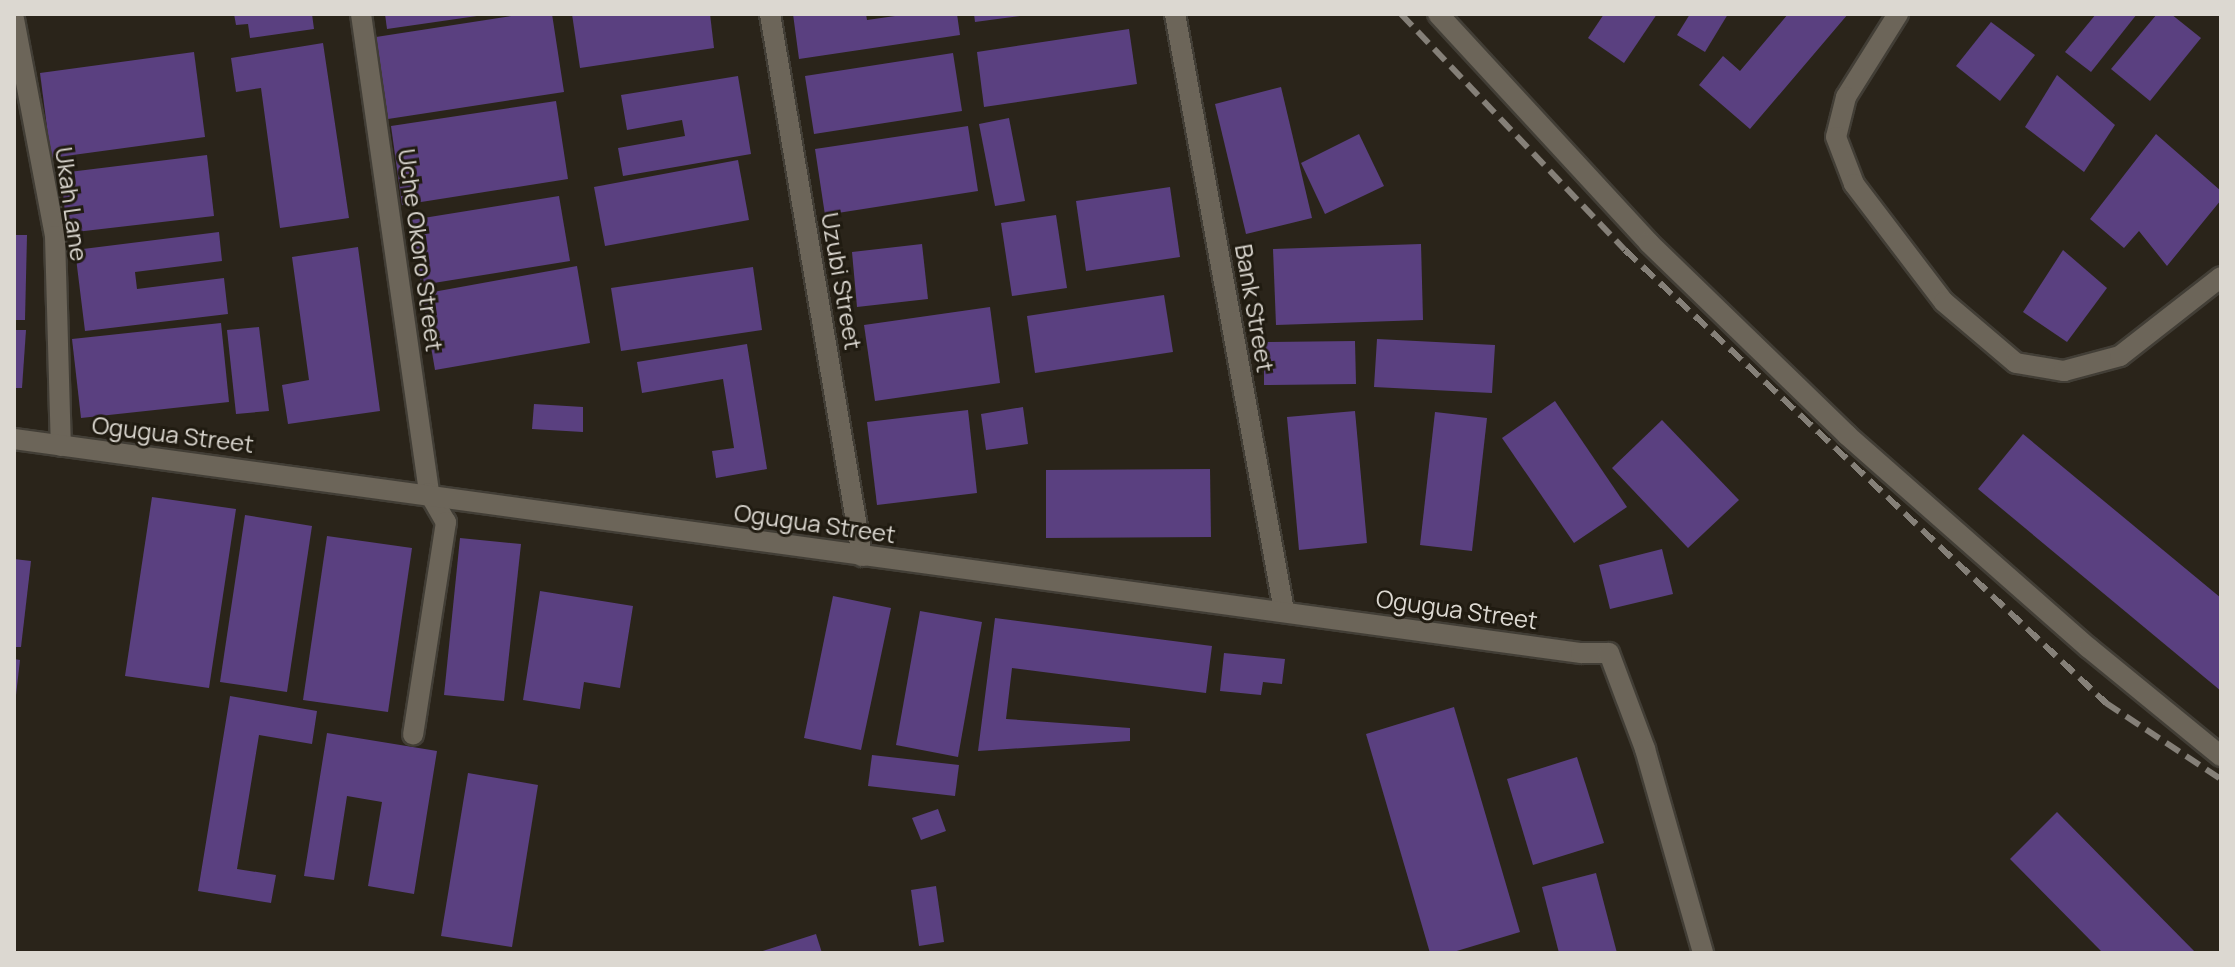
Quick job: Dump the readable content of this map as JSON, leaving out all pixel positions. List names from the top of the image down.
{
  "streets": {
    "street": [
      "Ukah Lane",
      "Uche Okoro Street",
      "Uzubi Street",
      "Bank Street",
      "Ogugua Street"
    ]
  },
  "crossings": [
    ["Ukah Lane", "Ogugua Street"],
    ["Uche Okoro Street", "Ogugua Street"],
    ["Uzubi Street", "Ogugua Street"],
    ["Bank Street", "Ogugua Street"]
  ]
}
